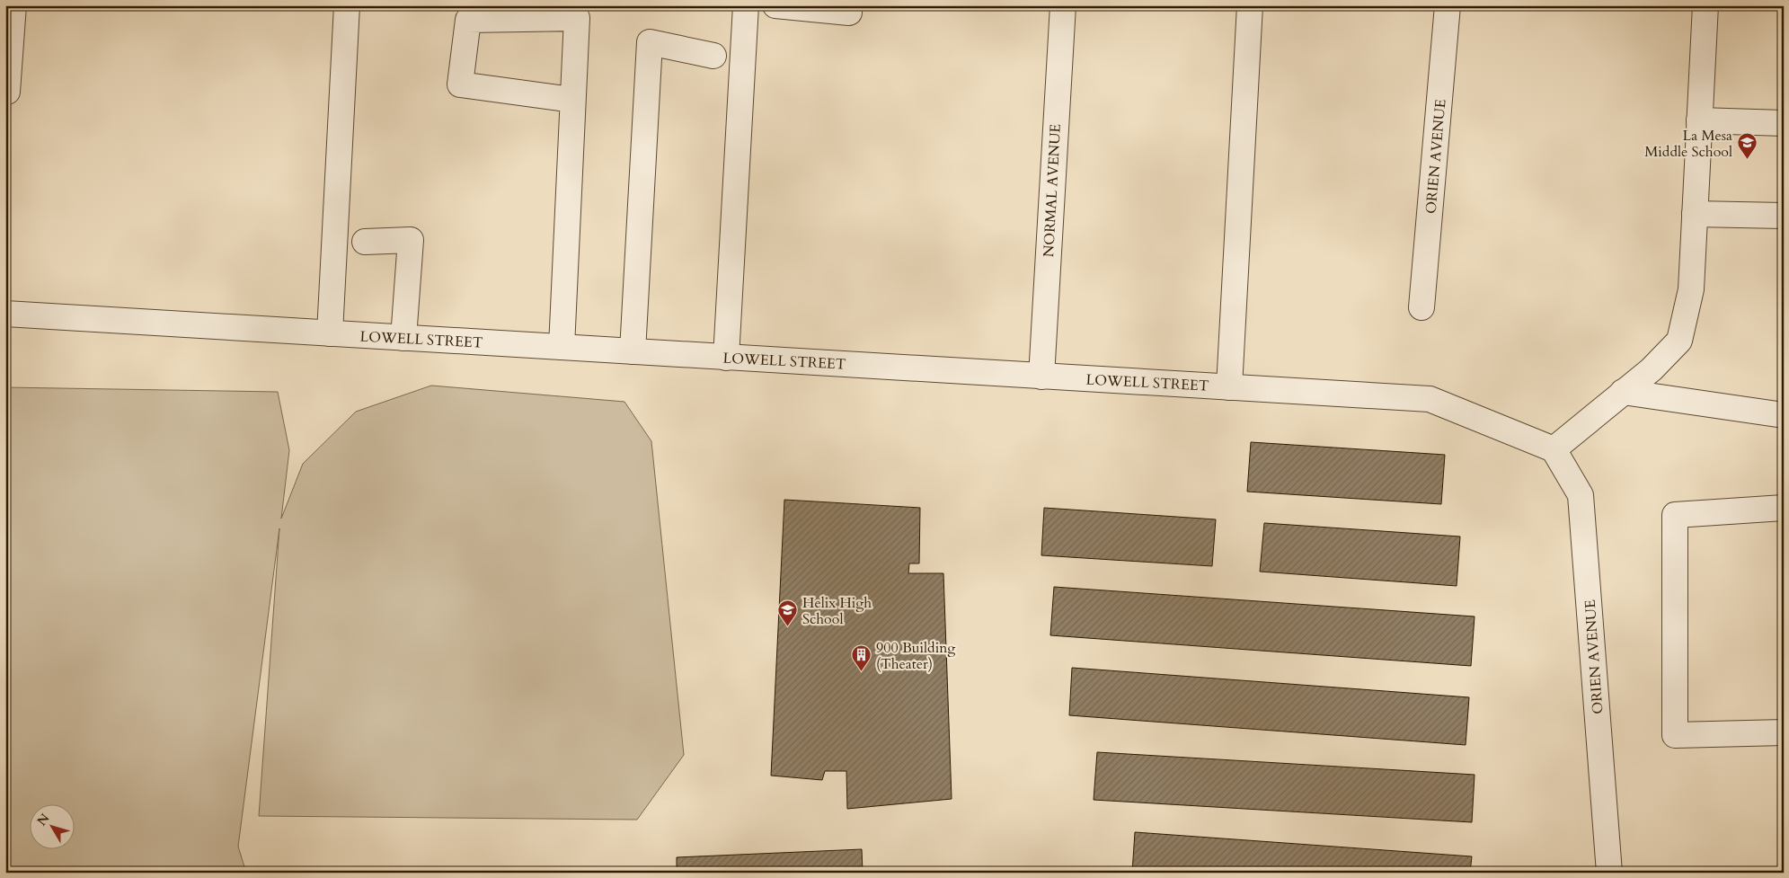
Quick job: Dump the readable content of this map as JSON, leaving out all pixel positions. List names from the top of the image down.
{
  "streets": {
    "street": ["ORIEN AVENUE", "NORMAL AVENUE", "LOWELL STREET"]
  },
  "crossings": [
    ["ORIEN AVENUE", "LOWELL STREET"],
    ["NORMAL AVENUE", "LOWELL STREET"]
  ],
  "places": {
    "school or university": ["La Mesa Middle School", "Helix High School"],
    "building": ["900 Building (Theater)"]
  },
  "north": "top left"
}
